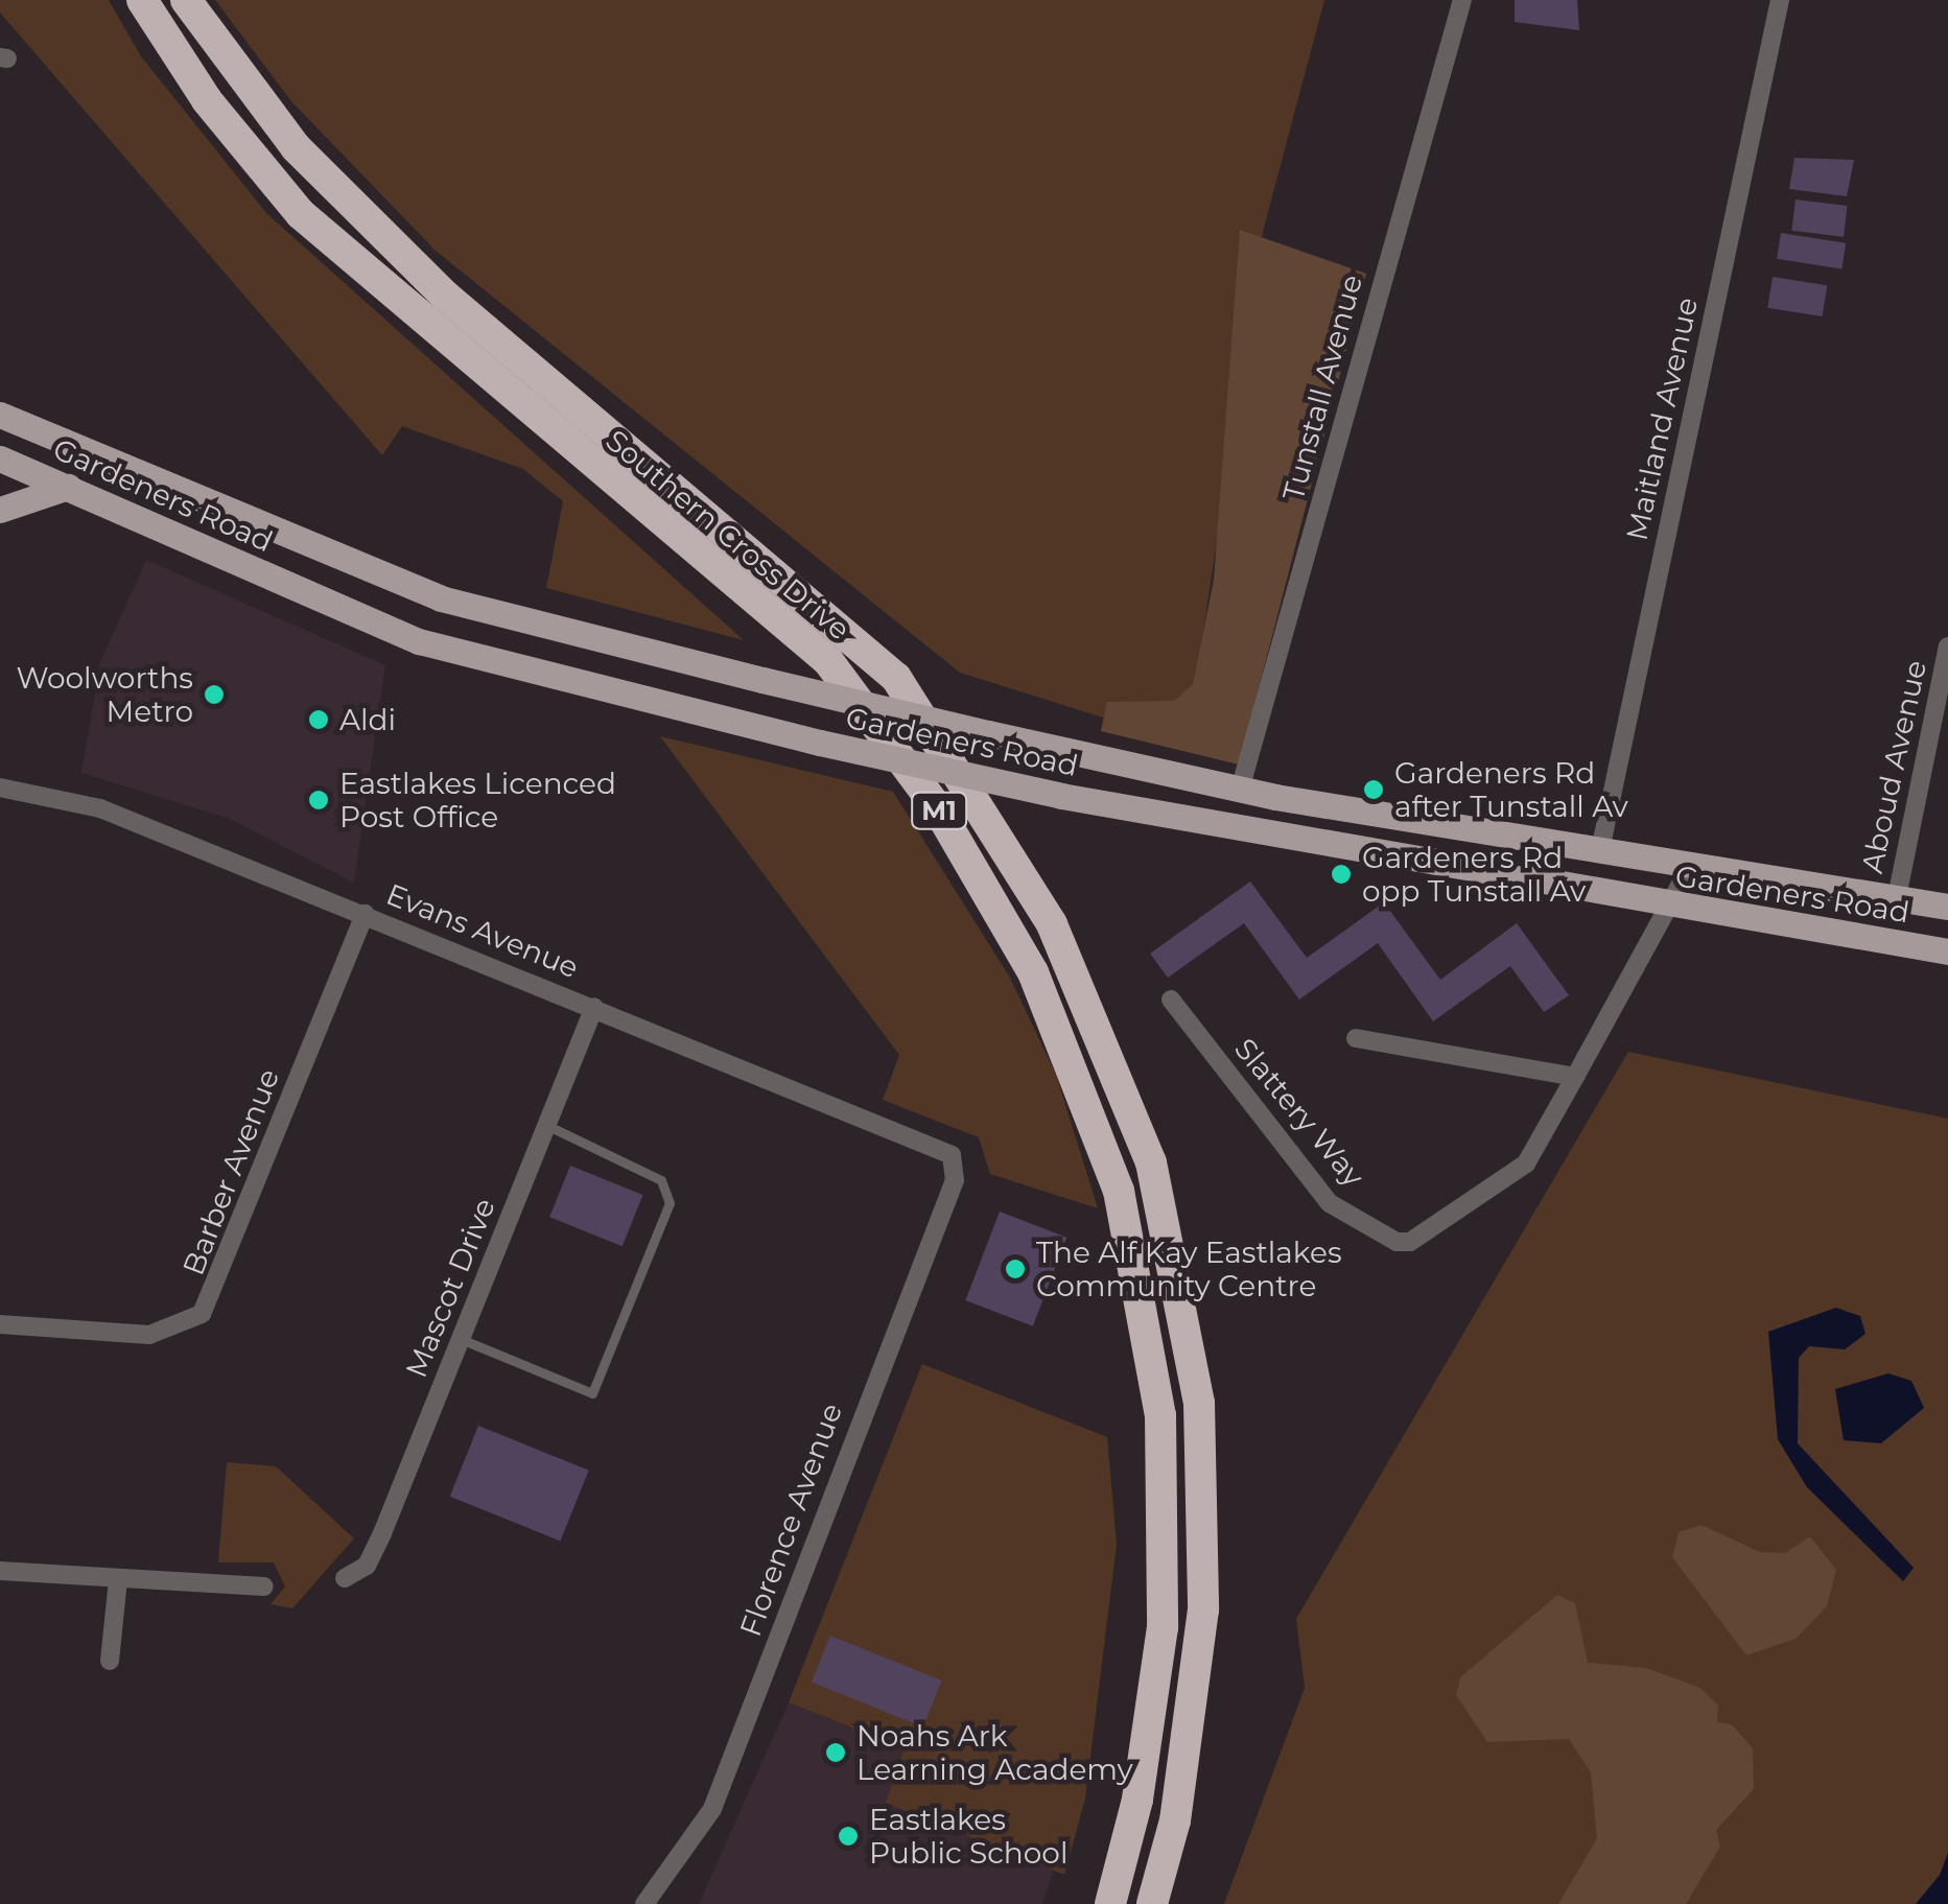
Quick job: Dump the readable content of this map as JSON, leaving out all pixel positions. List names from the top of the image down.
{
  "streets": {
    "highway": ["Southern Cross Drive", "M1"],
    "main road": ["Gardeners Road"],
    "street": [
      "Tunstall Avenue",
      "Maitland Avenue",
      "Aboud Avenue",
      "Evans Avenue",
      "Slattery Way",
      "Barber Avenue",
      "Mascot Drive",
      "Florence Avenue"
    ]
  },
  "crossings": [
    ["Tunstall Avenue", "Gardeners Road"],
    ["Maitland Avenue", "Gardeners Road"],
    ["Gardeners Road", "Aboud Avenue"],
    ["Evans Avenue", "Barber Avenue"],
    ["Evans Avenue", "Mascot Drive"],
    ["Evans Avenue", "Florence Avenue"]
  ],
  "places": [
    "Woolworths Metro",
    "Aldi",
    "Gardeners Rd after Tunstall Av",
    "Eastlakes Licenced Post Office",
    "Gardeners Rd opp Tunstall Av",
    "The Alf Kay Eastlakes Community Centre",
    "Noahs Ark Learning Academy",
    "Eastlakes Public School"
  ]
}
